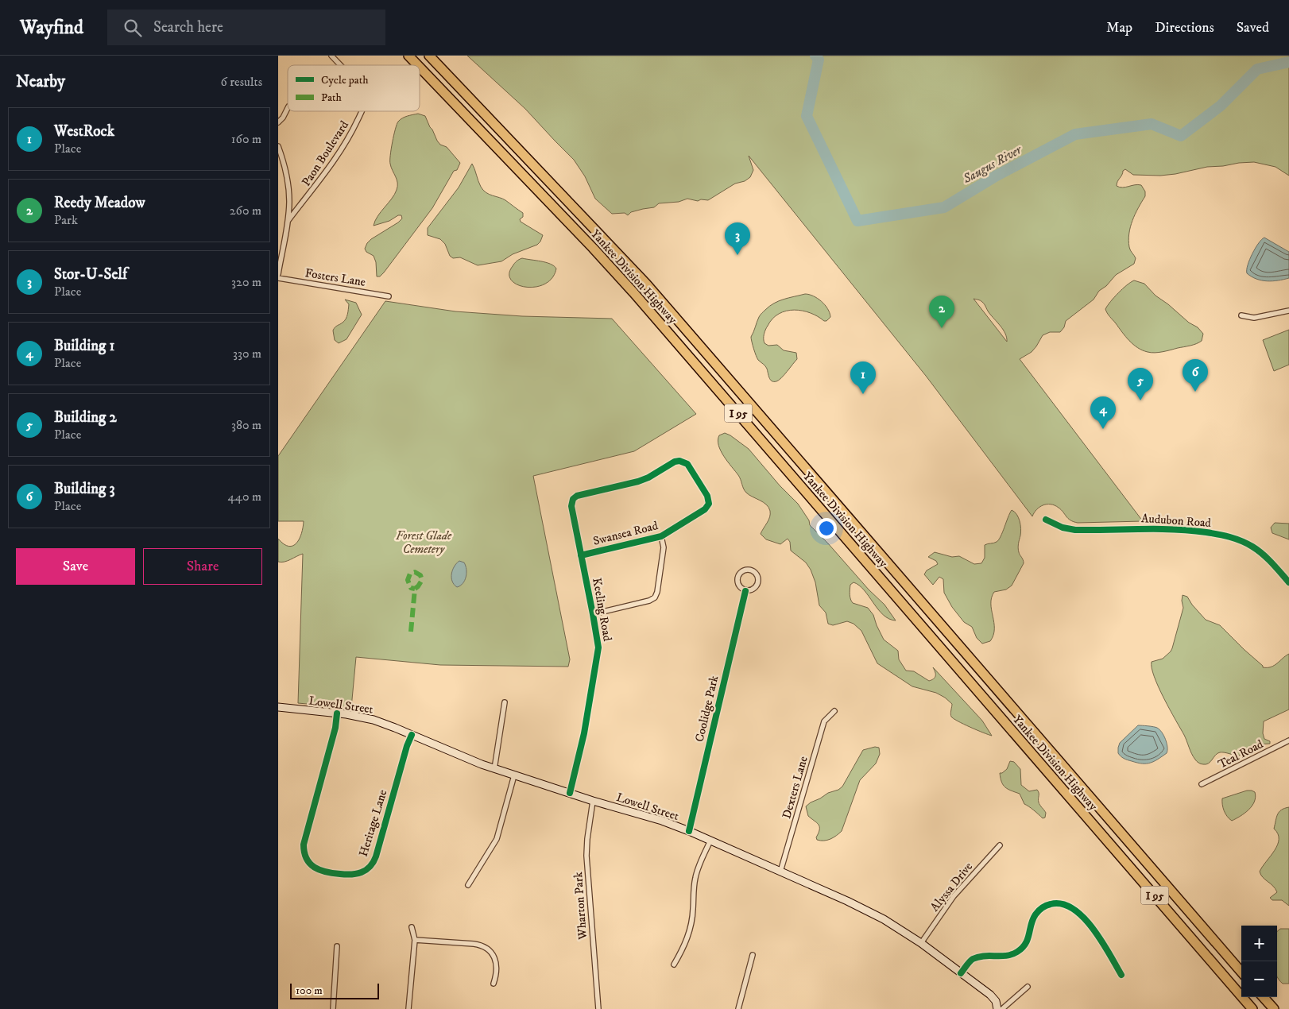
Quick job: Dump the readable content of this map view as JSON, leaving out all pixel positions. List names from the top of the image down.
{
  "streets": {
    "highway": ["Yankee Division Highway", "I 95"],
    "main road": ["Lowell Street"],
    "street": [
      "Paon Boulevard",
      "Fosters Lane",
      "Audubon Road",
      "Swansea Road",
      "Keeling Road",
      "Coolidge Park",
      "Teal Road",
      "Dexters Lane",
      "Heritage Lane",
      "Alyssa Drive",
      "Wharton Park"
    ]
  },
  "crossings": [
    ["Swansea Road", "Keeling Road"],
    ["Keeling Road", "Lowell Street"],
    ["Lowell Street", "Coolidge Park"],
    ["Lowell Street", "Dexters Lane"],
    ["Lowell Street", "Heritage Lane"],
    ["Lowell Street", "Alyssa Drive"],
    ["Lowell Street", "Wharton Park"]
  ],
  "water": ["Saugus River"],
  "parks": ["Forest Glade Cemetery"],
  "legend": ["Cycle path", "Path"],
  "scale_bar": "100 m",
  "page": {
    "header": "Wayfind",
    "search": "Search here",
    "nav": ["Map", "Directions", "Saved"],
    "heading": ["Nearby", "6 results"],
    "list": [
      {
        "mark": "1",
        "name": "WestRock",
        "note": "Place",
        "value": "160 m"
      },
      {
        "mark": "2",
        "name": "Reedy Meadow",
        "note": "Park",
        "value": "260 m"
      },
      {
        "mark": "3",
        "name": "Stor-U-Self",
        "note": "Place",
        "value": "320 m"
      },
      {
        "mark": "4",
        "name": "Building 1",
        "note": "Place",
        "value": "330 m"
      },
      {
        "mark": "5",
        "name": "Building 2",
        "note": "Place",
        "value": "380 m"
      },
      {
        "mark": "6",
        "name": "Building 3",
        "note": "Place",
        "value": "440 m"
      }
    ],
    "pins": [
      "3",
      "2",
      "6",
      "1",
      "5",
      "4"
    ],
    "buttons": ["Save", "Share"],
    "map_buttons": ["+", "−"],
    "scale": "100 m"
  }
}
